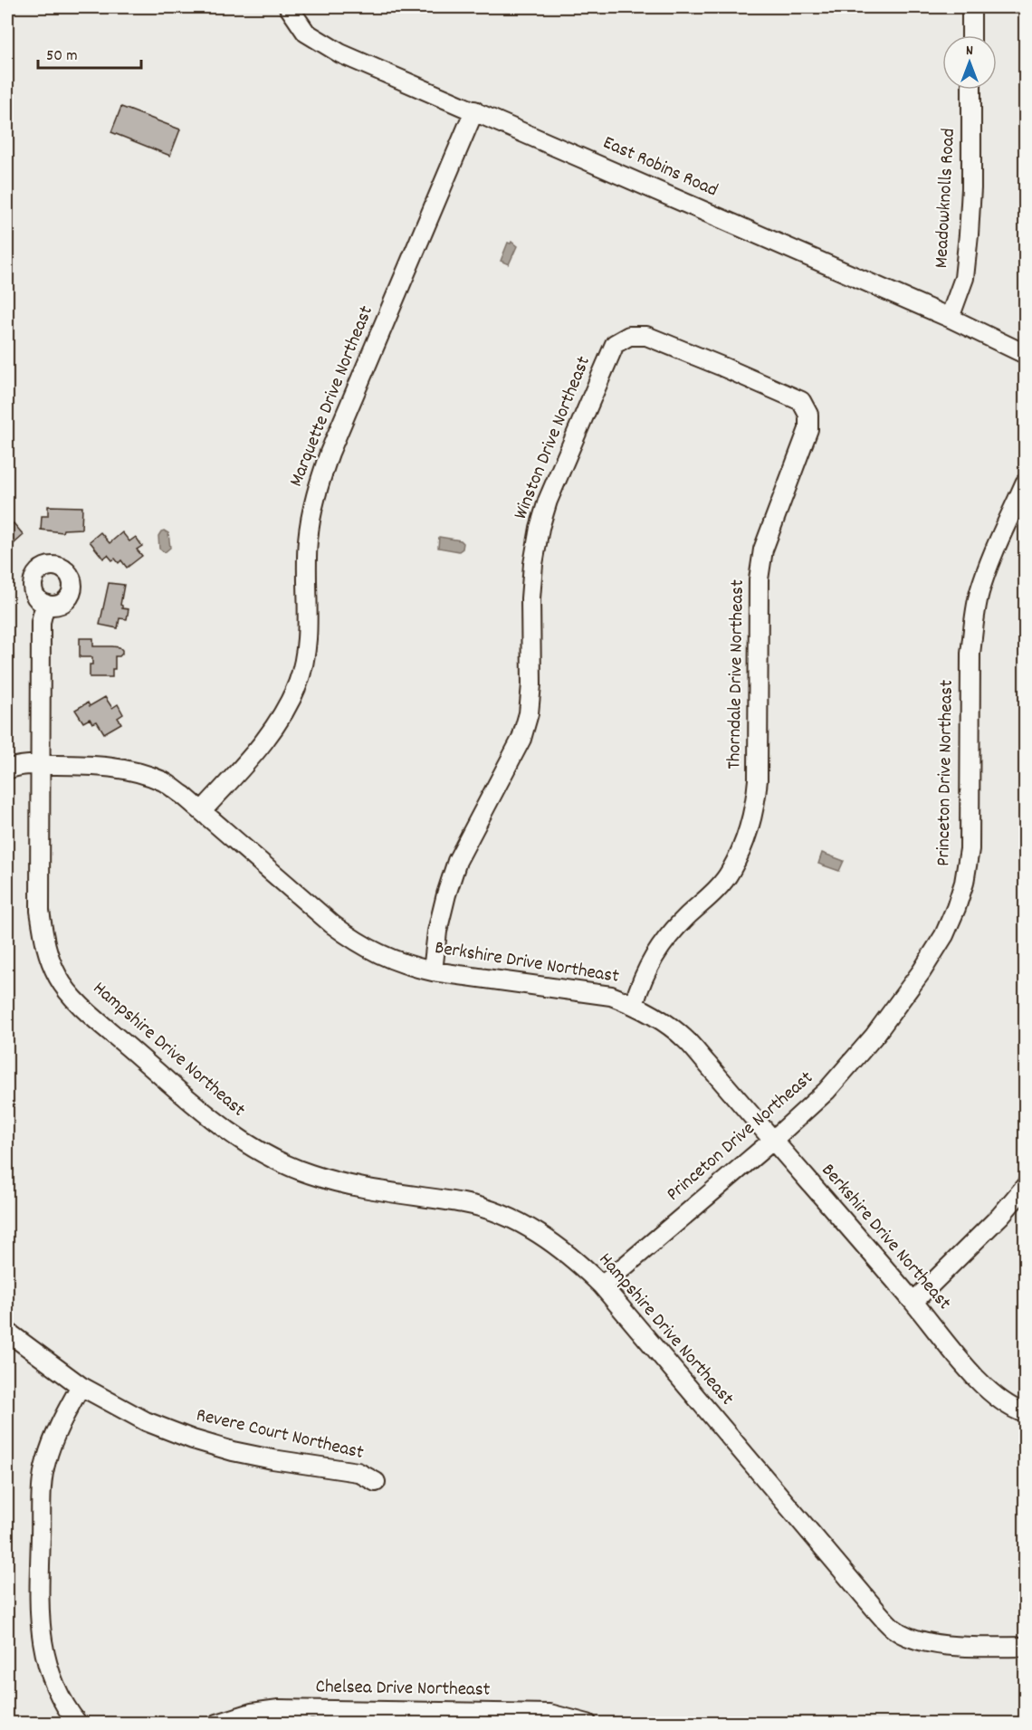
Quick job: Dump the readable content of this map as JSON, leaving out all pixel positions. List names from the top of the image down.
{
  "streets": {
    "street": [
      "East Robins Road",
      "Meadowknolls Road",
      "Marquette Drive Northeast",
      "Winston Drive Northeast",
      "Thorndale Drive Northeast",
      "Princeton Drive Northeast",
      "Berkshire Drive Northeast",
      "Hampshire Drive Northeast",
      "Revere Court Northeast",
      "Chelsea Drive Northeast"
    ]
  },
  "crossings": [
    ["East Robins Road", "Meadowknolls Road"],
    ["East Robins Road", "Marquette Drive Northeast"],
    ["Marquette Drive Northeast", "Berkshire Drive Northeast"],
    ["Winston Drive Northeast", "Thorndale Drive Northeast"],
    ["Winston Drive Northeast", "Berkshire Drive Northeast"],
    ["Thorndale Drive Northeast", "Berkshire Drive Northeast"],
    ["Princeton Drive Northeast", "Berkshire Drive Northeast"],
    ["Princeton Drive Northeast", "Hampshire Drive Northeast"],
    ["Berkshire Drive Northeast", "Hampshire Drive Northeast"]
  ],
  "scale_bar": "50 m",
  "north": "top"
}
